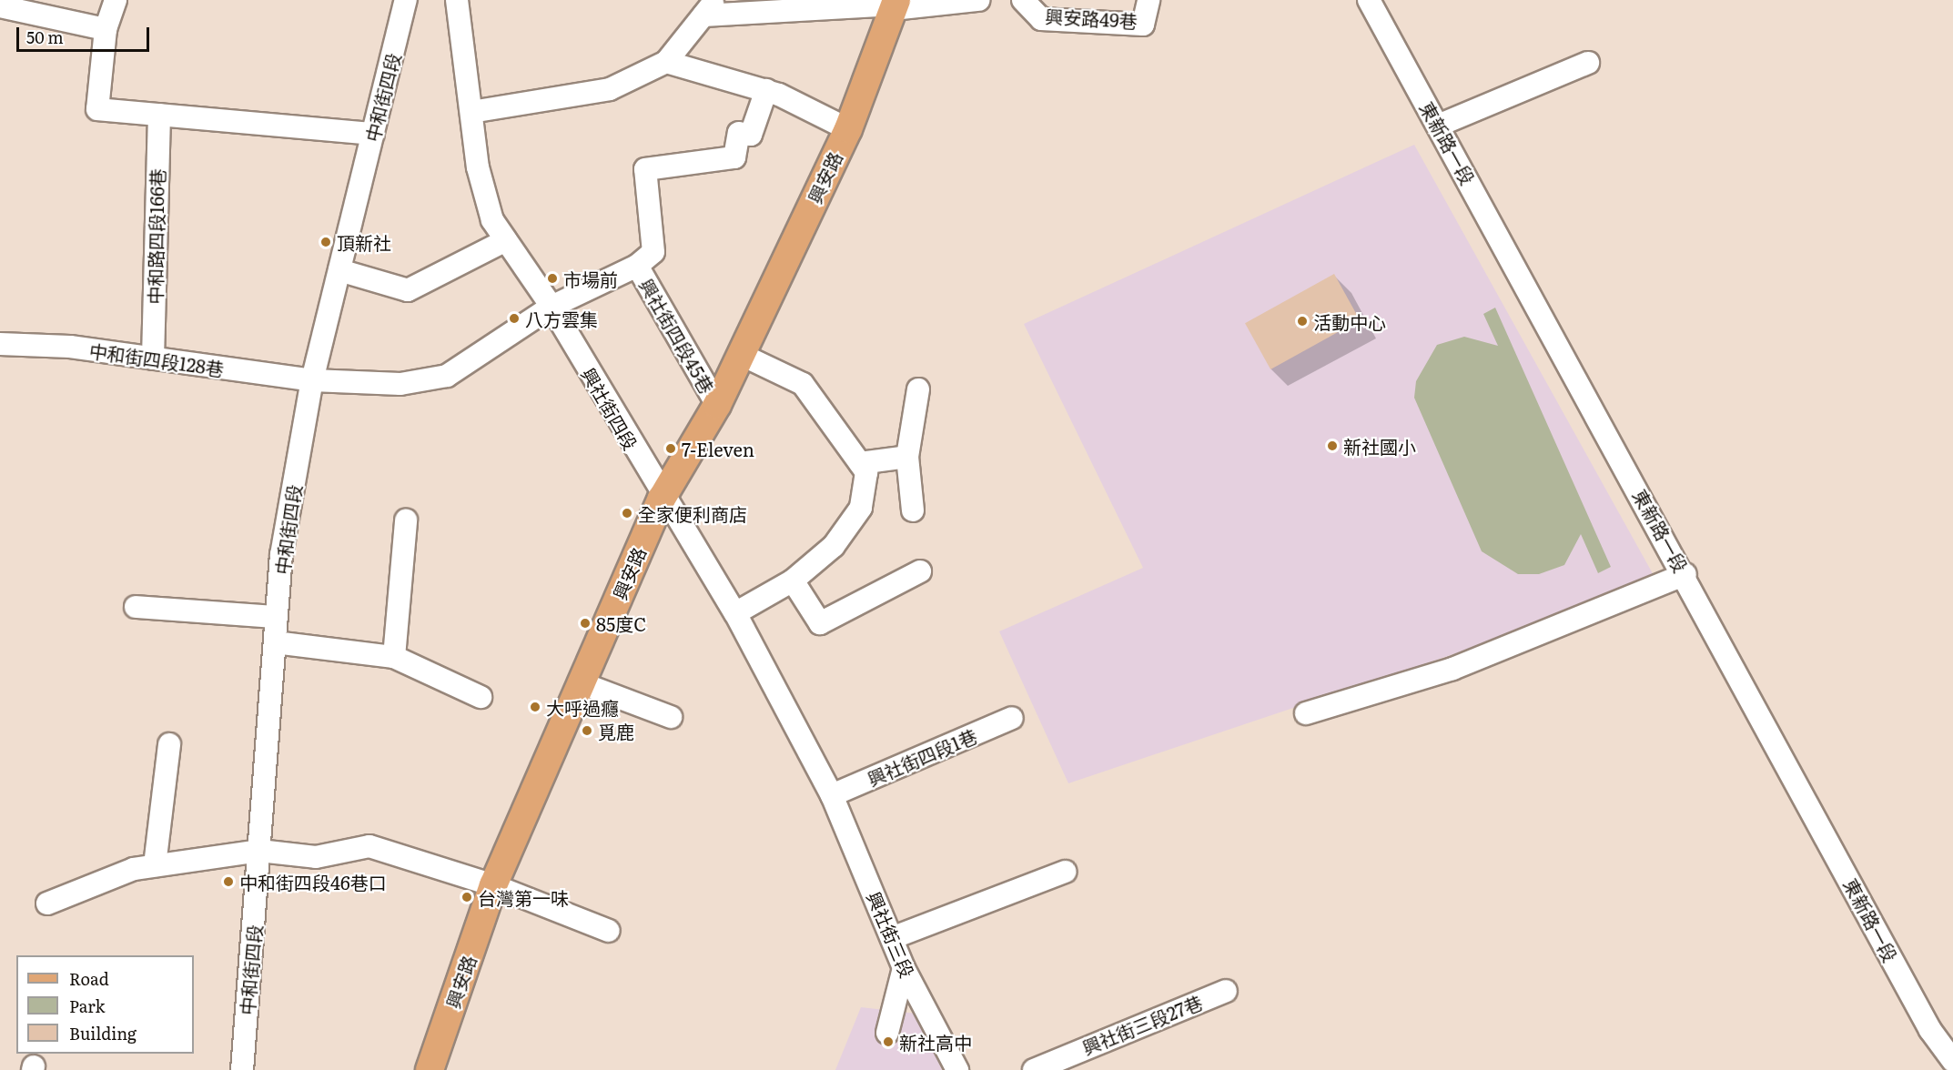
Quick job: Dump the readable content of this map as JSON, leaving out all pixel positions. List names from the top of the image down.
{
  "streets": {
    "main road": ["興安路"],
    "street": [
      "興安路49巷",
      "中和街四段",
      "東新路一段",
      "中和路四段166巷",
      "興社街四段45巷",
      "中和街四段128巷",
      "興社街四段",
      "興社街四段1巷",
      "興社街三段",
      "興社街三段27巷"
    ]
  },
  "crossings": [
    ["中和街四段", "興社街四段45巷"],
    ["中和街四段", "中和街四段128巷"],
    ["興安路", "興社街四段45巷"],
    ["興安路", "興社街四段"],
    ["中和路四段166巷", "中和街四段128巷"],
    ["興社街四段45巷", "中和街四段128巷"],
    ["興社街四段45巷", "興社街四段"],
    ["興社街四段", "興社街四段1巷"],
    ["興社街四段", "興社街三段"],
    ["興社街四段1巷", "興社街三段"]
  ],
  "places": [
    "頂新社",
    "市場前",
    "八方雲集",
    "活動中心",
    "新社國小",
    "7-Eleven",
    "全家便利商店",
    "85度C",
    "大呼過癮",
    "覓鹿",
    "中和街四段46巷口",
    "台灣第一味",
    "新社高中"
  ],
  "legend": ["Road", "Park", "Building"],
  "scale_bar": "50 m"
}
